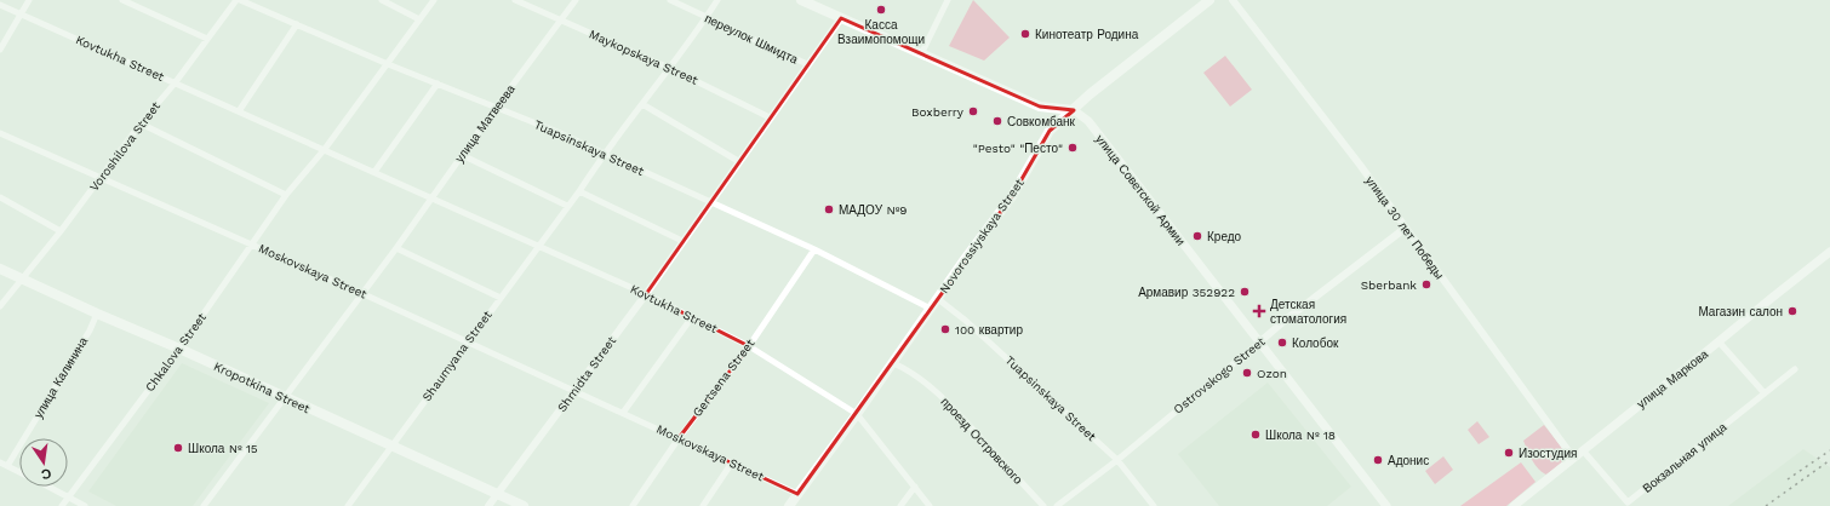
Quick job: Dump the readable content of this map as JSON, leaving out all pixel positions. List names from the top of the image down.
{
  "streets": {
    "main road": [
      "улица Советской Армии",
      "Novorossiyskaya Street",
      "улица Маркова",
      "Kropotkina Street"
    ],
    "street": [
      "переулок Шмидта",
      "Maykopskaya Street",
      "Kovtukha Street",
      "улица Матвеева",
      "Voroshilova Street",
      "Tuapsinskaya Street",
      "улица 30 лет Победы",
      "Moskovskaya Street",
      "Chkalova Street",
      "Shaumyana Street",
      "Shmidta Street",
      "Ostrovskogo Street",
      "улица Калинина",
      "Gertsena Street",
      "проезд Островского",
      "Вокзальная улица"
    ]
  },
  "crossings": [
    ["переулок Шмидта", "Shaumyana Street"],
    ["переулок Шмидта", "Shmidta Street"],
    ["Maykopskaya Street", "улица Матвеева"],
    ["Maykopskaya Street", "Shaumyana Street"],
    ["Maykopskaya Street", "Shmidta Street"],
    ["Kovtukha Street", "улица Матвеева"],
    ["Kovtukha Street", "Voroshilova Street"],
    ["Kovtukha Street", "Novorossiyskaya Street"],
    ["Kovtukha Street", "Chkalova Street"],
    ["Kovtukha Street", "Shaumyana Street"],
    ["Kovtukha Street", "Shmidta Street"],
    ["Kovtukha Street", "Gertsena Street"],
    ["улица Матвеева", "Tuapsinskaya Street"],
    ["улица Матвеева", "Moskovskaya Street"],
    ["улица Матвеева", "Kropotkina Street"],
    ["Voroshilova Street", "Tuapsinskaya Street"],
    ["Voroshilova Street", "Moskovskaya Street"],
    ["Voroshilova Street", "Kropotkina Street"],
    ["Tuapsinskaya Street", "Novorossiyskaya Street"],
    ["Tuapsinskaya Street", "Chkalova Street"],
    ["Tuapsinskaya Street", "Shaumyana Street"],
    ["Tuapsinskaya Street", "Shmidta Street"],
    ["Tuapsinskaya Street", "Ostrovskogo Street"],
    ["Tuapsinskaya Street", "Gertsena Street"],
    ["улица Советской Армии", "Novorossiyskaya Street"],
    ["улица Советской Армии", "Ostrovskogo Street"],
    ["улица 30 лет Победы", "Ostrovskogo Street"],
    ["улица 30 лет Победы", "улица Маркова"],
    ["Novorossiyskaya Street", "Moskovskaya Street"],
    ["Novorossiyskaya Street", "проезд Островского"],
    ["Moskovskaya Street", "Chkalova Street"],
    ["Moskovskaya Street", "Shaumyana Street"],
    ["Moskovskaya Street", "Shmidta Street"],
    ["Moskovskaya Street", "Gertsena Street"],
    ["Chkalova Street", "Kropotkina Street"],
    ["Shaumyana Street", "Kropotkina Street"],
    ["Shmidta Street", "Kropotkina Street"],
    ["улица Калинина", "Kropotkina Street"],
    ["улица Маркова", "Вокзальная улица"]
  ],
  "places": {
    "other": [
      "Касса Взаимопомощи",
      "Кинотеатр Родина",
      "Boxberry",
      "Совкомбанк",
      "\"Pesto\" \"Песто\"",
      "МАДОУ №9",
      "Кредо",
      "Sberbank",
      "Армавир 352922",
      "Магазин салон",
      "100 квартир",
      "Колобок",
      "Ozon",
      "Школа № 18",
      "Школа № 15",
      "Изостудия",
      "Адонис"
    ],
    "health": ["Детская стоматология"]
  },
  "north": "bottom"
}
